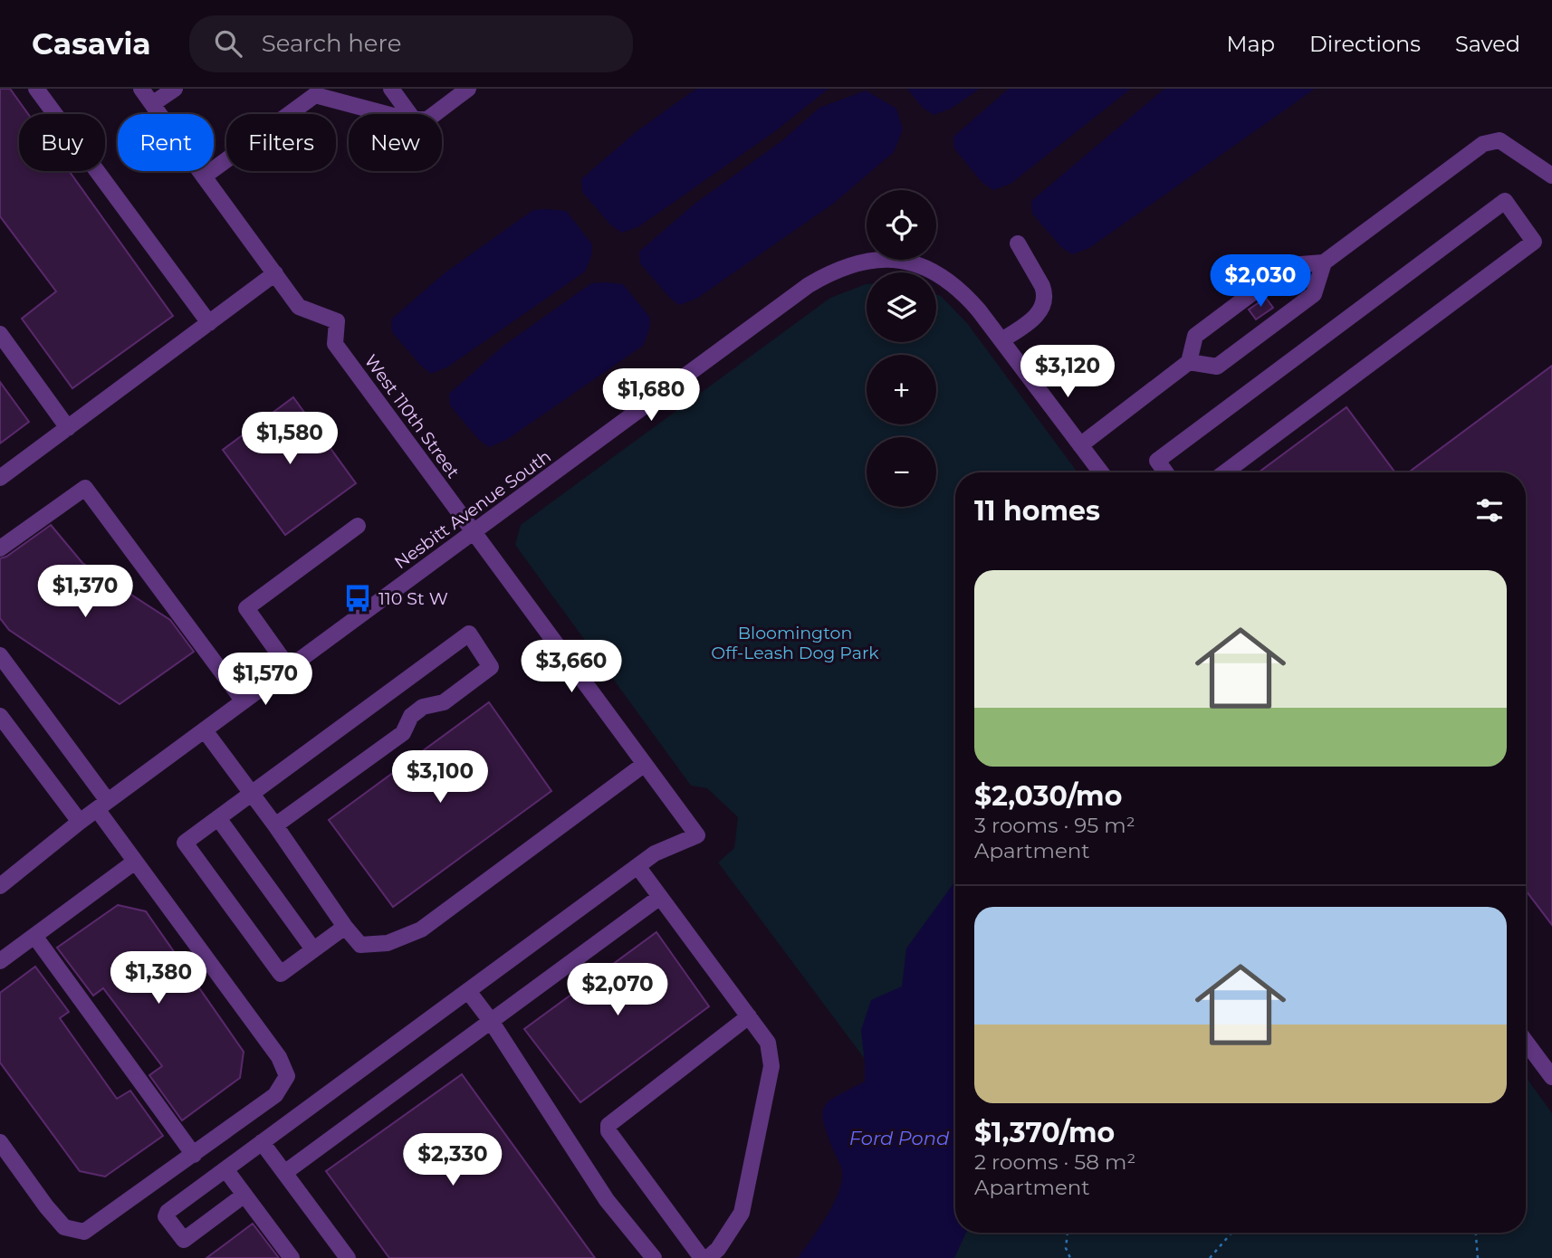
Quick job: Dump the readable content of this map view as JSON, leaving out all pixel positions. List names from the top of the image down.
{
  "streets": {
    "street": ["West 110th Street", "Nesbitt Avenue South"]
  },
  "crossings": [
    ["West 110th Street", "Nesbitt Avenue South"]
  ],
  "water": ["Ford Pond"],
  "parks": ["Bloomington Off-Leash Dog Park"],
  "places": {
    "bus stop": ["110 St W"]
  },
  "page": {
    "header": "Casavia",
    "search": "Search here",
    "nav": ["Map", "Directions", "Saved"],
    "chip": [
      "Buy",
      "Rent",
      "Filters",
      "New"
    ],
    "map_buttons": ["+", "−"],
    "price": [
      "$2,030",
      "$3,120",
      "$1,680",
      "$1,580",
      "$1,370",
      "$3,660",
      "$1,570",
      "$3,100",
      "$1,380",
      "$2,070",
      "$2,330"
    ],
    "heading": "11 homes",
    "list": [
      {
        "name": "$2,030/mo",
        "note": "3 rooms · 95 m² · Apartment"
      },
      {
        "name": "$1,370/mo",
        "note": "2 rooms · 58 m² · Apartment"
      }
    ]
  }
}
